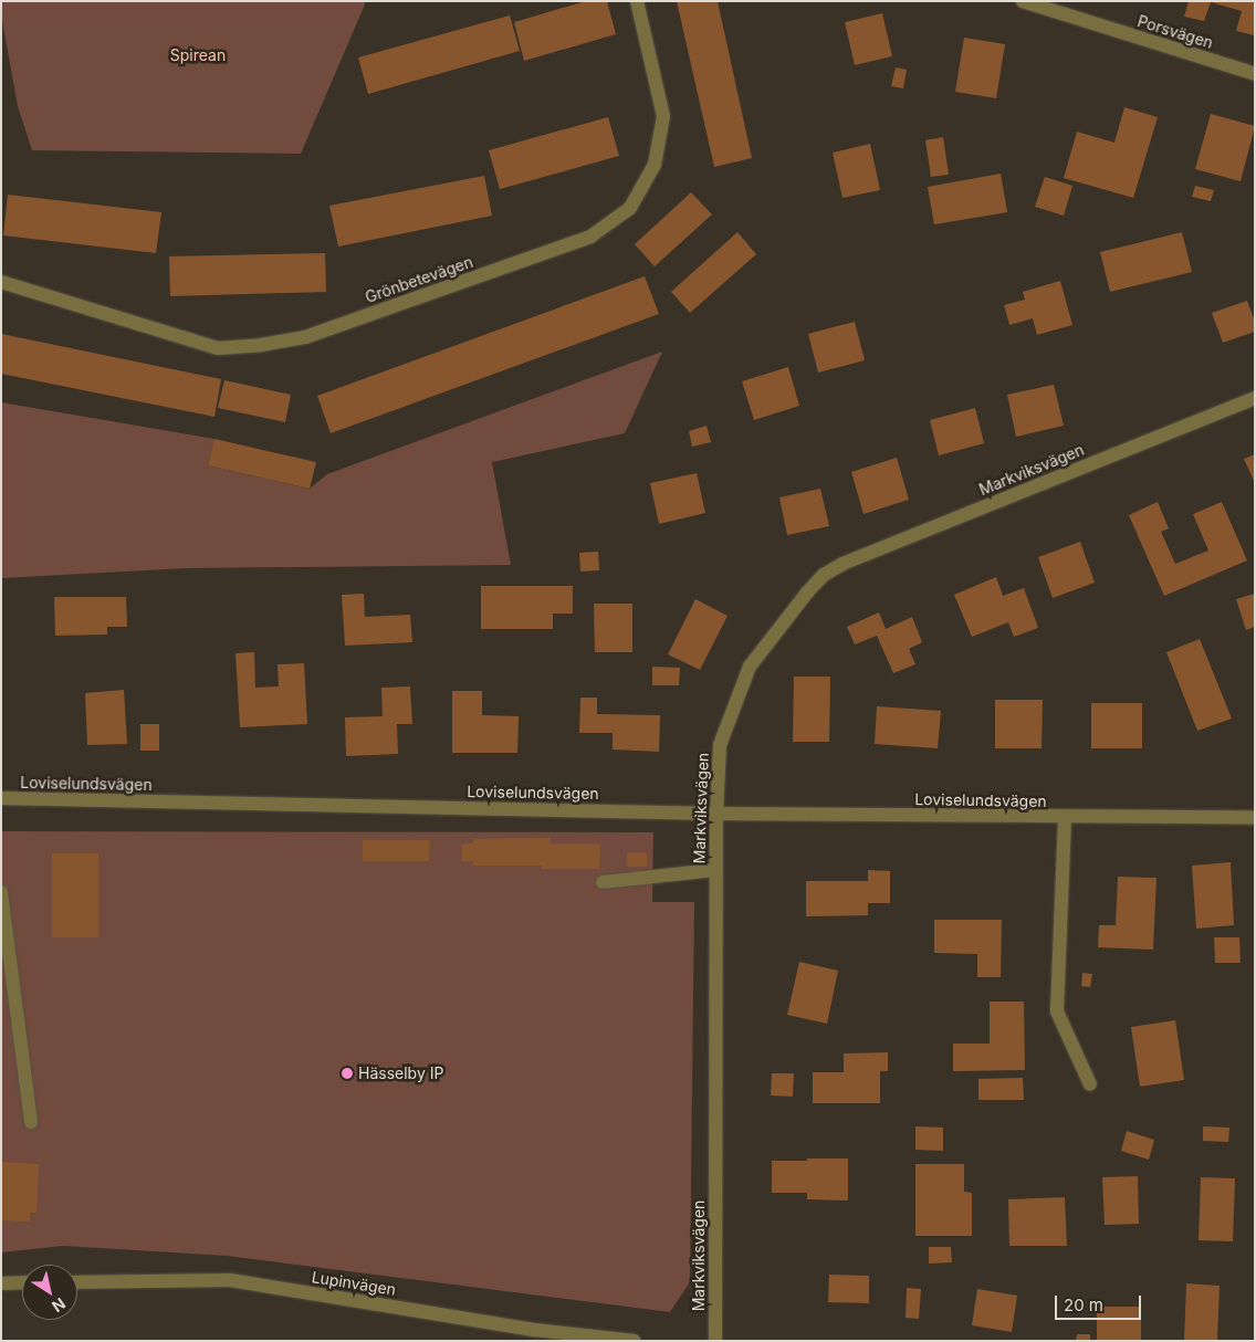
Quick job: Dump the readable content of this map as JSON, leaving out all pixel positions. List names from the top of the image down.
{
  "streets": {
    "street": [
      "Porsvägen",
      "Grönbetevägen",
      "Markviksvägen",
      "Loviselundsvägen",
      "Lupinvägen"
    ]
  },
  "crossings": [
    ["Markviksvägen", "Loviselundsvägen"]
  ],
  "parks": ["Spirean"],
  "places": ["Hässelby IP"],
  "scale_bar": "20 m",
  "north": "bottom right"
}
